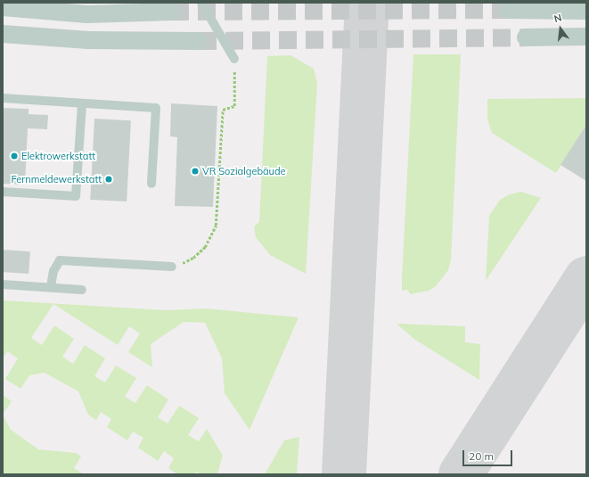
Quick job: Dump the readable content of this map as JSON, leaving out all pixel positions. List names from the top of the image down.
{
  "places": ["Elektrowerkstatt", "VR Sozialgebäude", "Fernmeldewerkstatt"],
  "scale_bar": "20 m",
  "north": "top"
}
